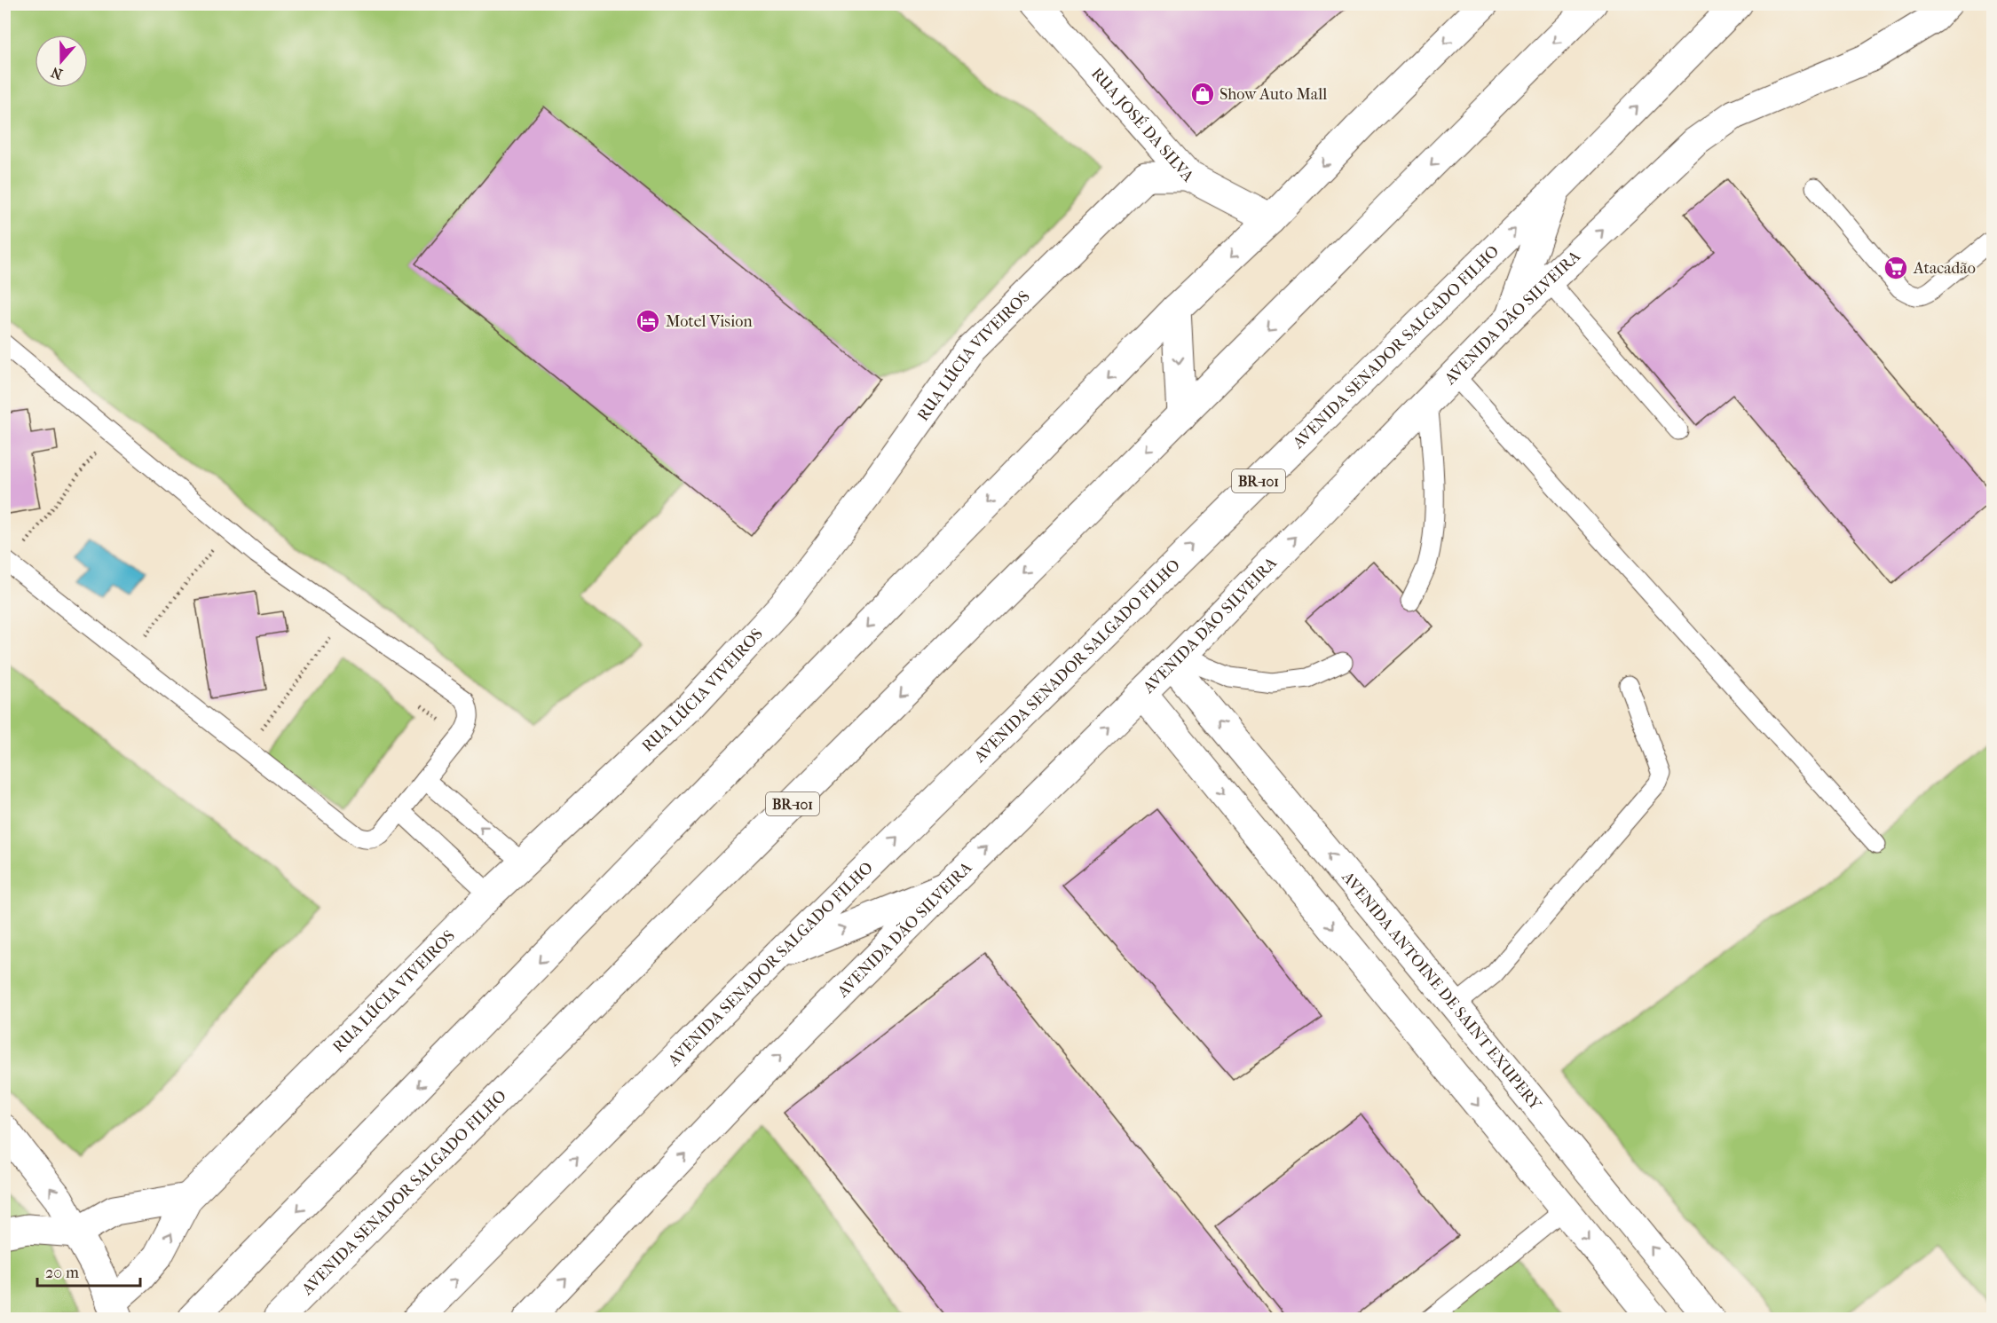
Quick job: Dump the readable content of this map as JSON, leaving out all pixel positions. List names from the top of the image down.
{
  "streets": {
    "main road": [
      "RUA JOSÉ DA SILVA",
      "AVENIDA DÃO SILVEIRA",
      "AVENIDA SENADOR SALGADO FILHO",
      "RUA LÚCIA VIVEIROS",
      "BR-101",
      "AVENIDA ANTOINE DE SAINT EXUPERY"
    ]
  },
  "crossings": [
    ["RUA JOSÉ DA SILVA", "RUA LÚCIA VIVEIROS"],
    ["AVENIDA DÃO SILVEIRA", "AVENIDA ANTOINE DE SAINT EXUPERY"]
  ],
  "places": {
    "shop": ["Show Auto Mall"],
    "supermarket": ["Atacadão"],
    "hotel": ["Motel Vision"]
  },
  "scale_bar": "20 m",
  "north": "bottom"
}
